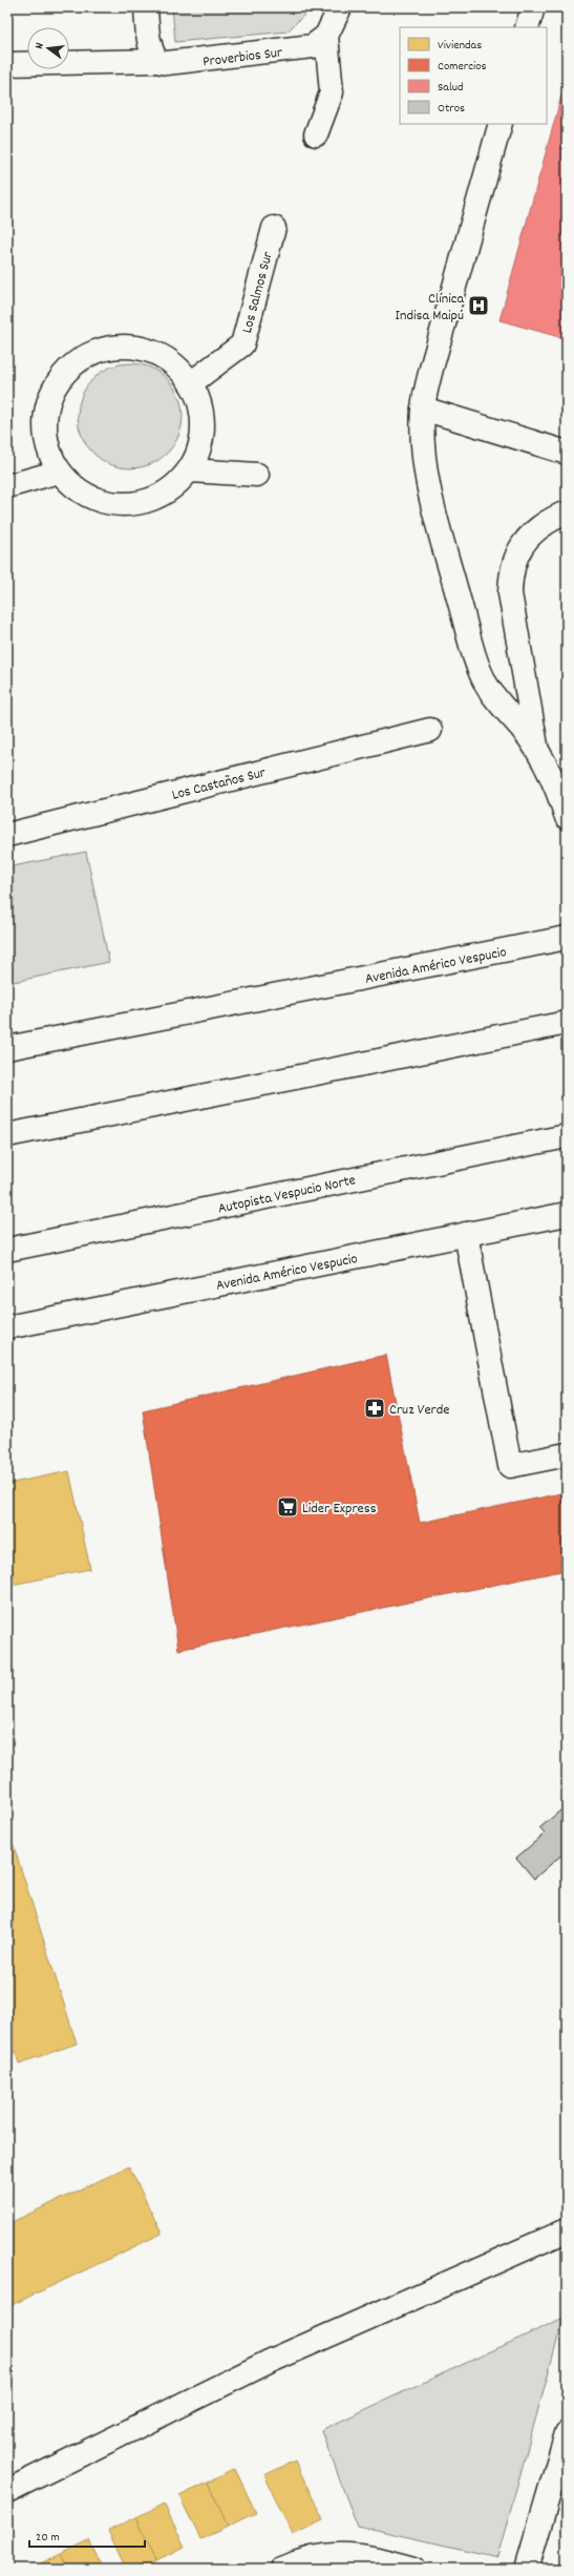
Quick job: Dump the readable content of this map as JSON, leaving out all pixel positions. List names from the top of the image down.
{
  "streets": {
    "main road": [
      "Proverbios Sur",
      "Los Salmos Sur",
      "Los Castaños Sur",
      "Avenida Américo Vespucio",
      "Autopista Vespucio Norte"
    ]
  },
  "places": {
    "hospital": ["Clínica Indisa Maipú"],
    "pharmacy": ["Cruz Verde"],
    "supermarket": ["Lider Express"]
  },
  "legend": [
    "Viviendas",
    "Comercios",
    "Salud",
    "Otros"
  ],
  "scale_bar": "20 m",
  "north": "left"
}
